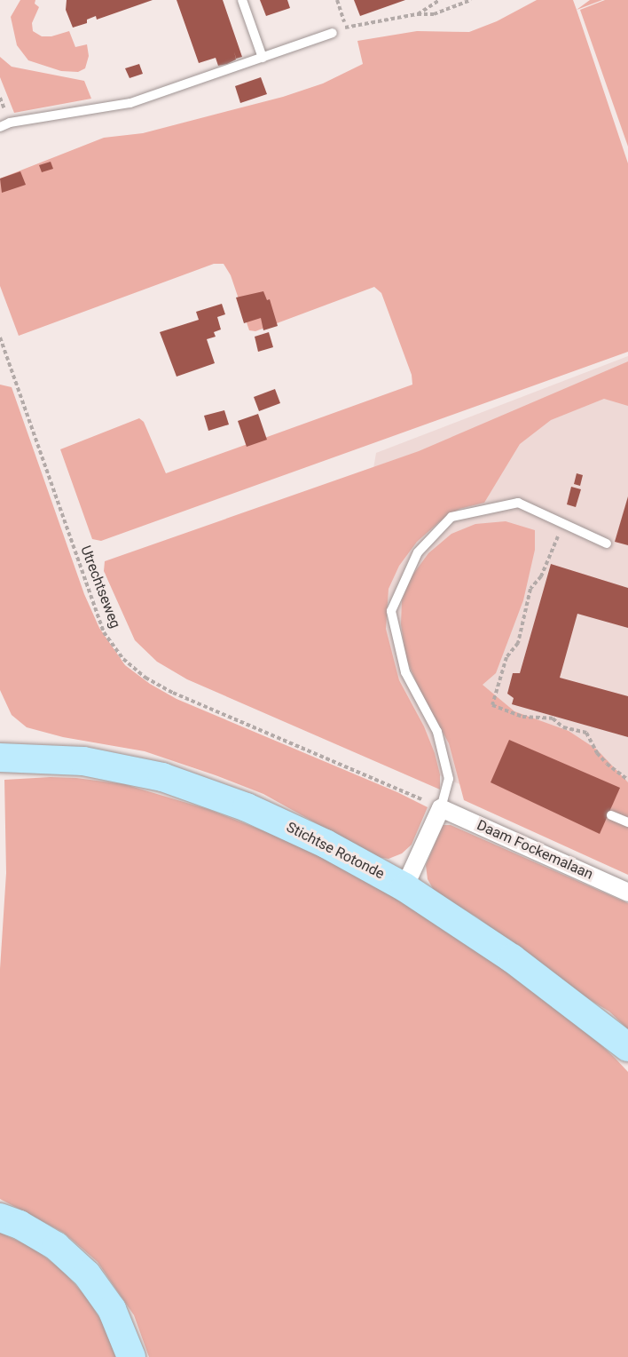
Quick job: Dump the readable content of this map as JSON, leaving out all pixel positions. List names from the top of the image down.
{
  "streets": {
    "main road": ["Stichtse Rotonde"],
    "street": ["Daam Fockemalaan"],
    "path": ["Utrechtseweg"]
  },
  "crossings": [
    ["Utrechtseweg", "Daam Fockemalaan"]
  ]
}
